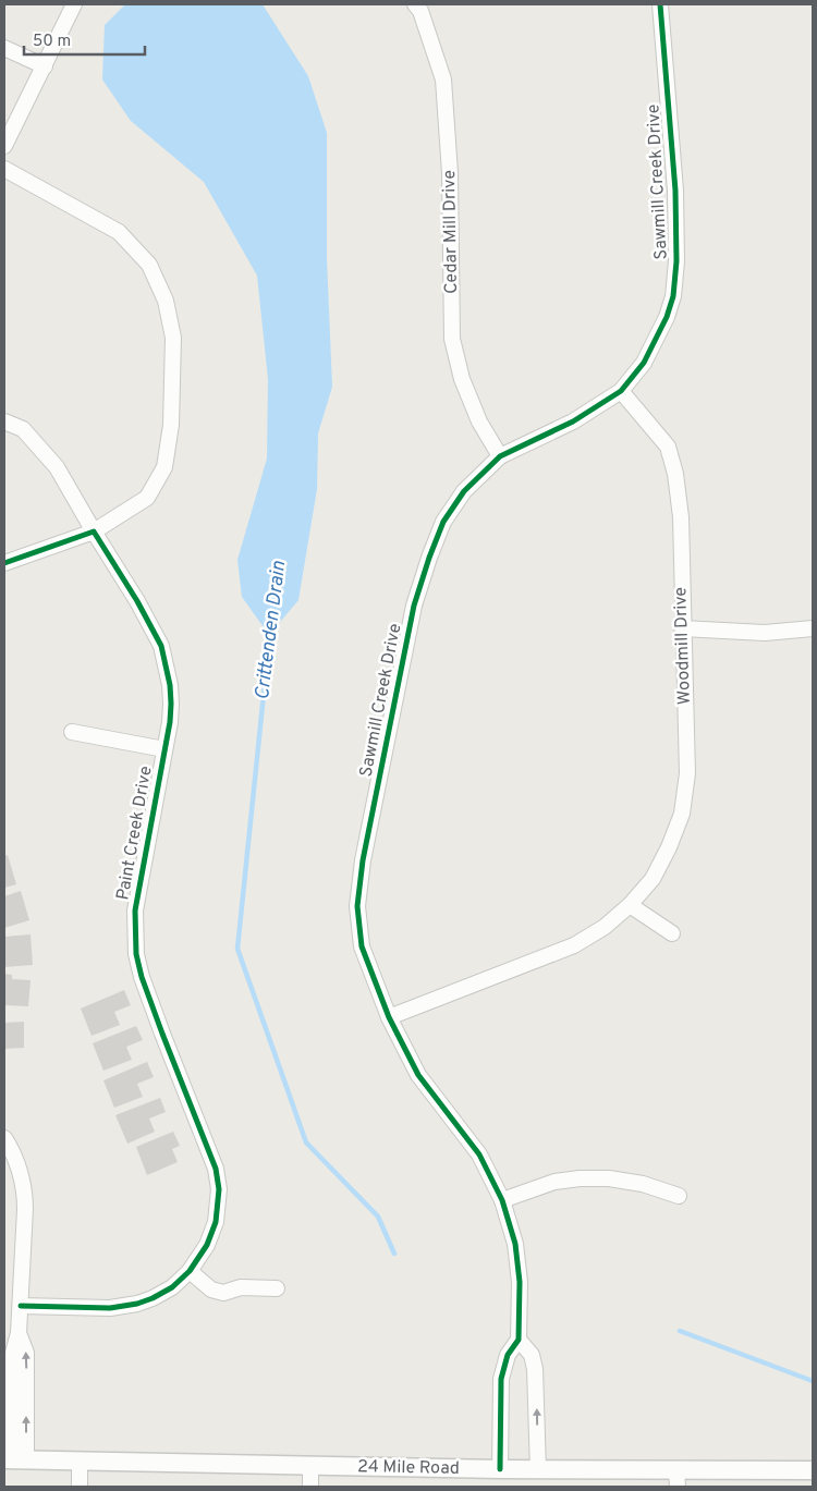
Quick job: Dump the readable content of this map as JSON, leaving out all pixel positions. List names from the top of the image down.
{
  "streets": {
    "street": [
      "Sawmill Creek Drive",
      "Cedar Mill Drive",
      "Woodmill Drive",
      "Paint Creek Drive",
      "24 Mile Road"
    ]
  },
  "crossings": [
    ["Sawmill Creek Drive", "Cedar Mill Drive"],
    ["Sawmill Creek Drive", "Woodmill Drive"],
    ["Sawmill Creek Drive", "24 Mile Road"]
  ],
  "water": ["Crittenden Drain"],
  "scale_bar": "50 m"
}
